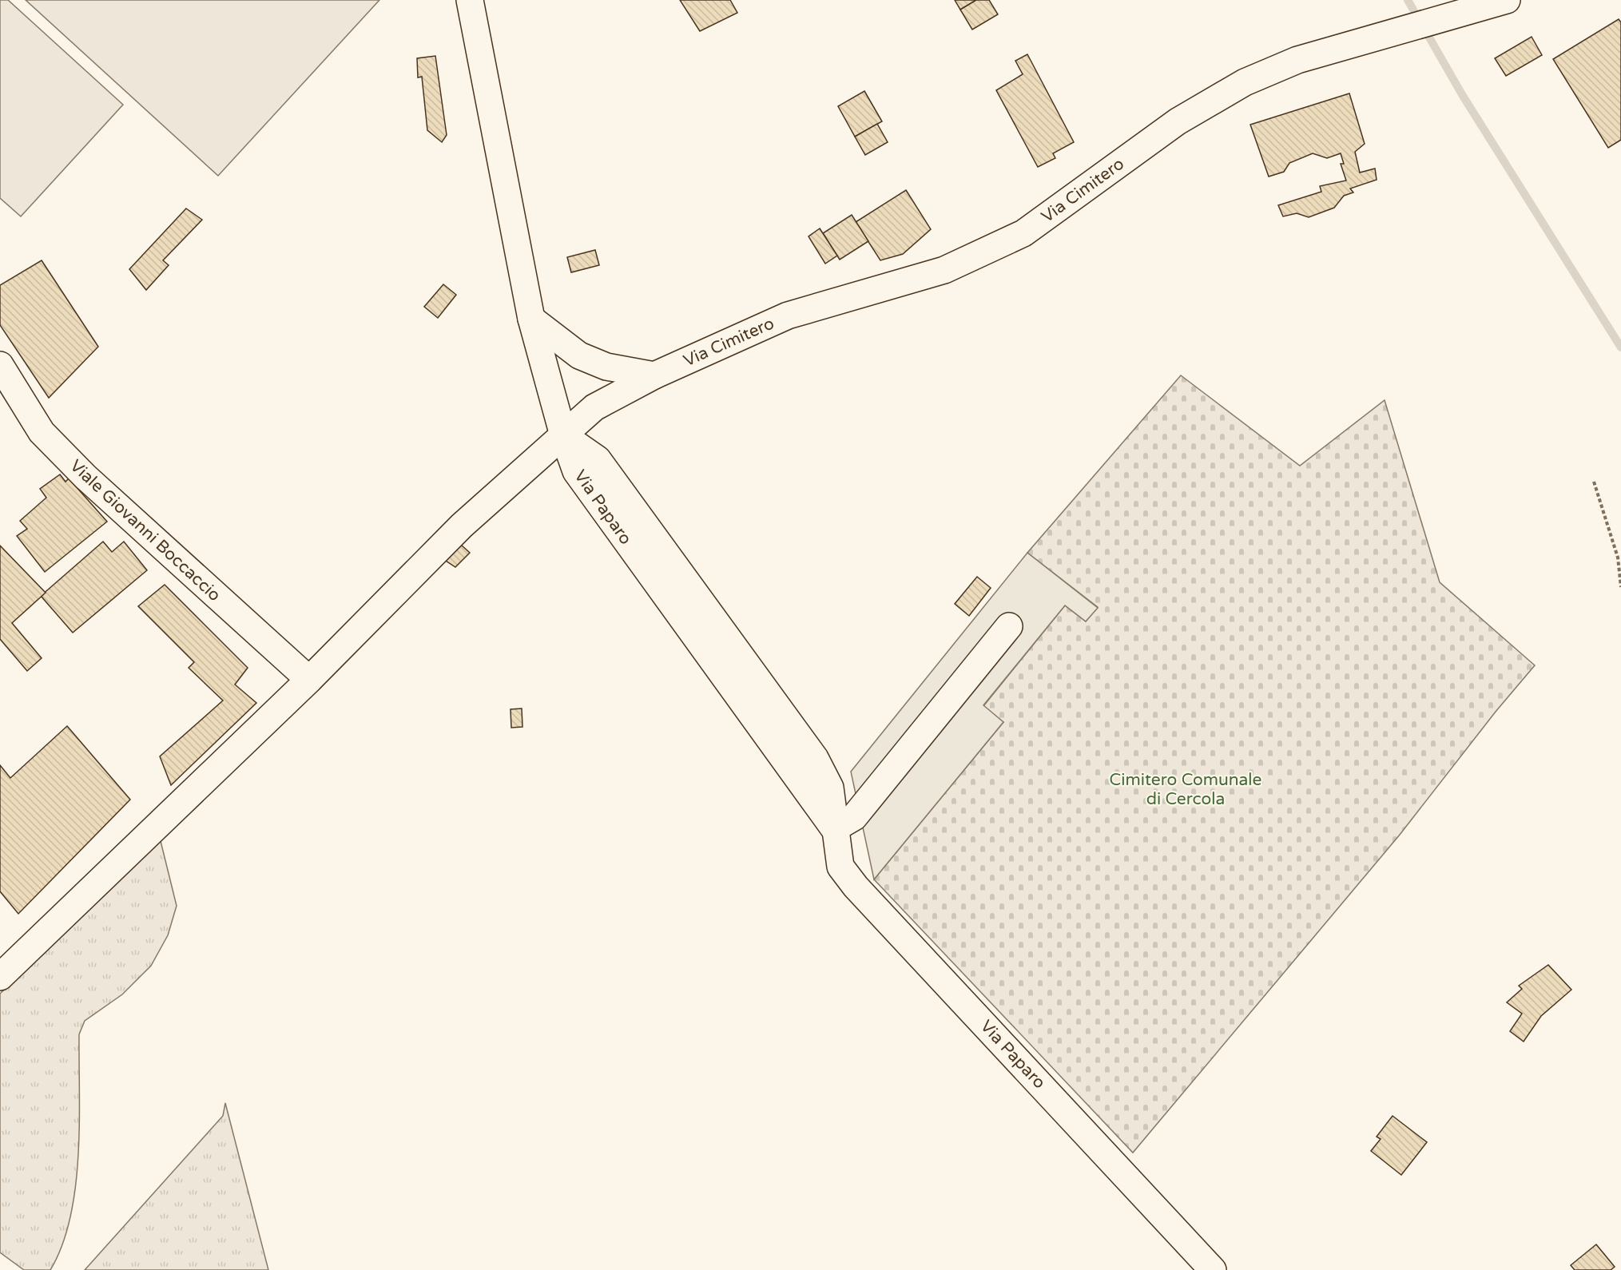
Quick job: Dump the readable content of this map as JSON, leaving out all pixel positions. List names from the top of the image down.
{
  "streets": {
    "street": ["Via Cimitero", "Via Paparo", "Viale Giovanni Boccaccio"]
  },
  "crossings": [
    ["Via Cimitero", "Via Paparo"],
    ["Via Cimitero", "Viale Giovanni Boccaccio"]
  ],
  "parks": ["Cimitero Comunale di Cercola"]
}
